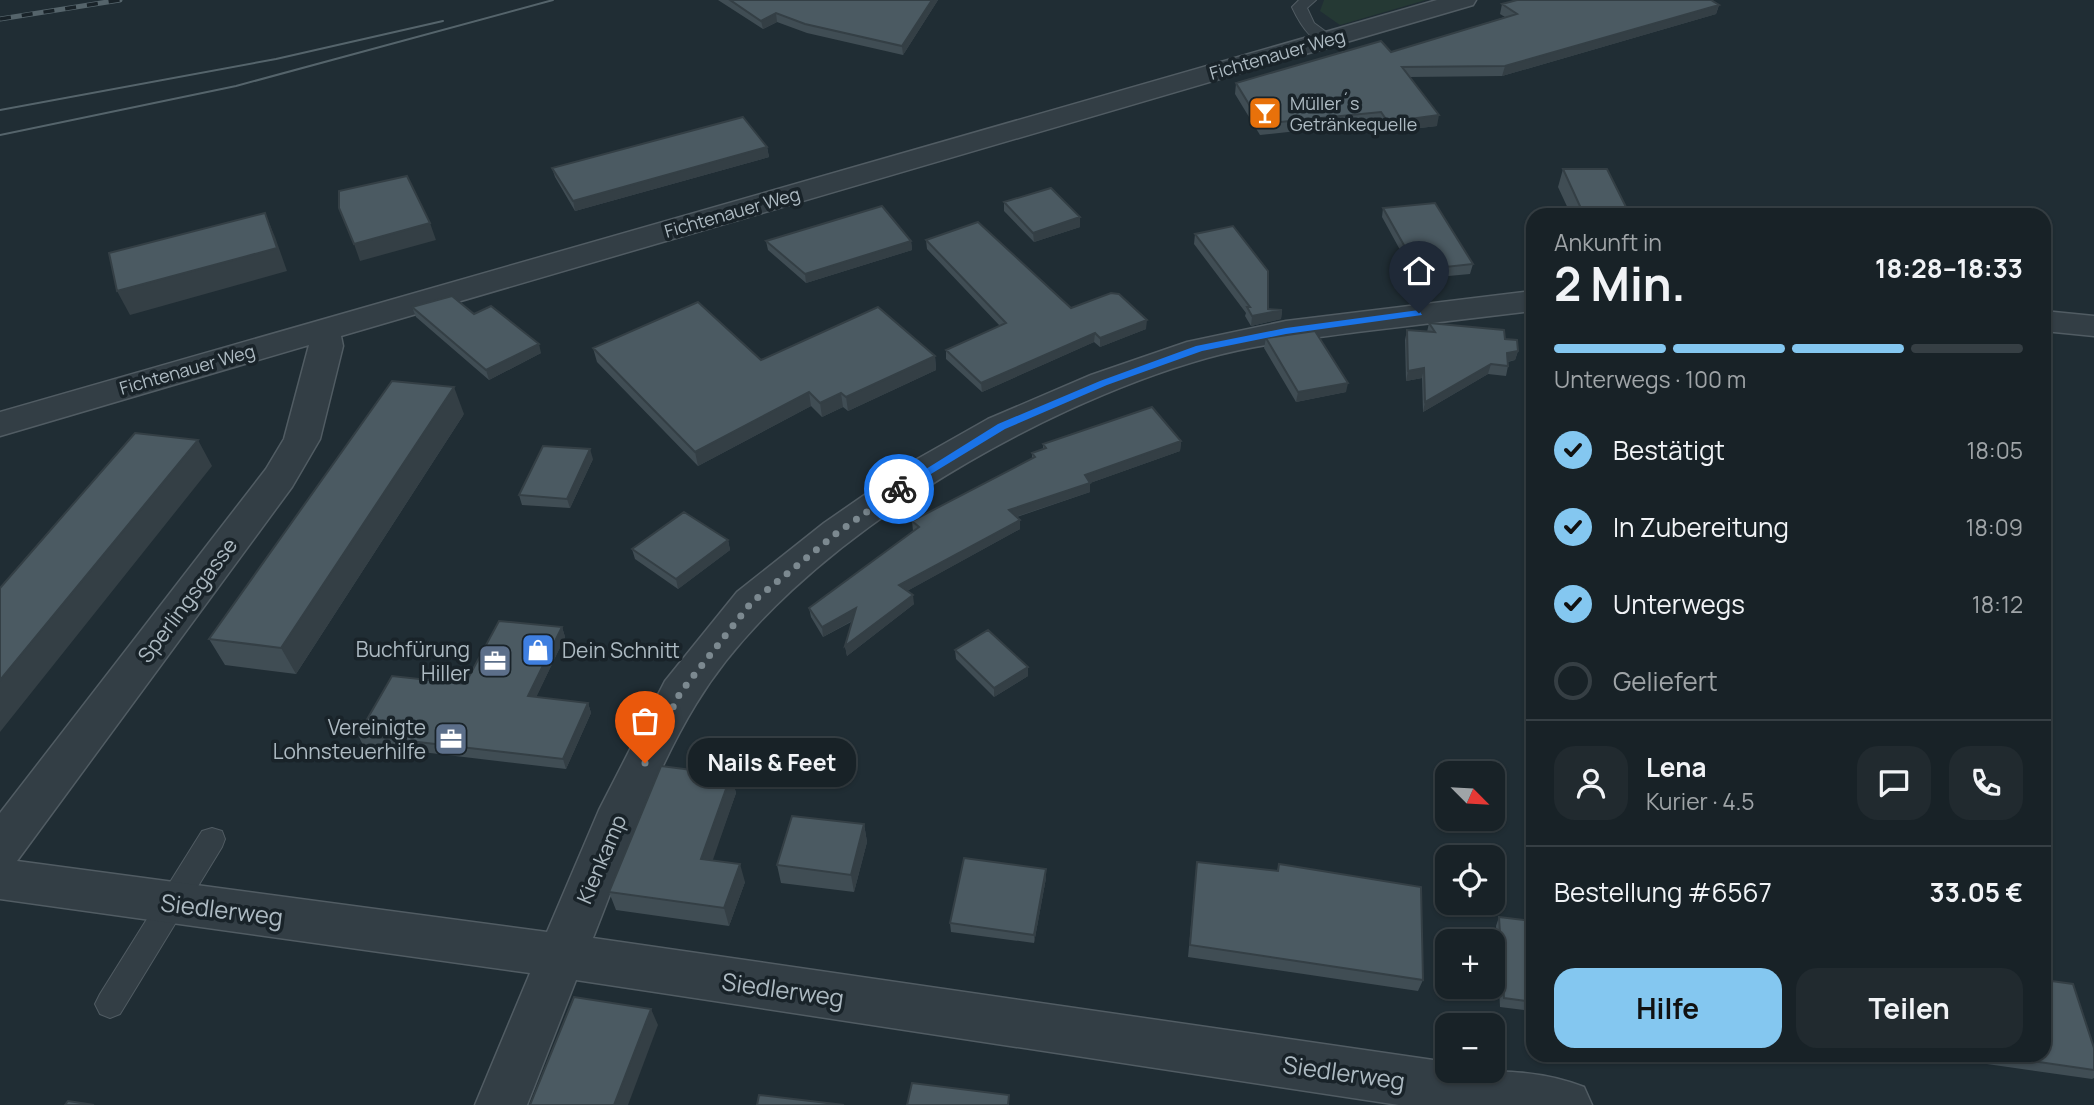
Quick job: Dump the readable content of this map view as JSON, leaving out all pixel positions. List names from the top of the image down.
{
  "streets": {
    "street": [
      "Fichtenauer Weg",
      "Sperlingsgasse",
      "Kienkamp",
      "Siedlerweg"
    ]
  },
  "crossings": [
    ["Fichtenauer Weg", "Sperlingsgasse"],
    ["Kienkamp", "Siedlerweg"]
  ],
  "places": {
    "bar": ["Müller´s Getränkequelle"],
    "shop": ["Dein Schnitt"],
    "office": ["Buchfürung Hiller", "Vereinigte Lohnsteuerhilfe"],
    "other": ["Nails & Feet"]
  },
  "north": "bottom right",
  "page": {
    "heading": ["2 Min.", "Ankunft in", "18:28–18:33"],
    "panel": [
      "Lena",
      "Kurier · 4.5",
      "Bestellung #6567",
      "33.05 €"
    ],
    "bar": "Unterwegs · 100 m",
    "list": [
      ["Bestätigt", "18:05"],
      ["In Zubereitung", "18:09"],
      ["Unterwegs", "18:12"],
      "Geliefert"
    ],
    "bubble": "Nails & Feet",
    "map_buttons": ["+", "−"],
    "buttons": ["Hilfe", "Teilen"]
  }
}
